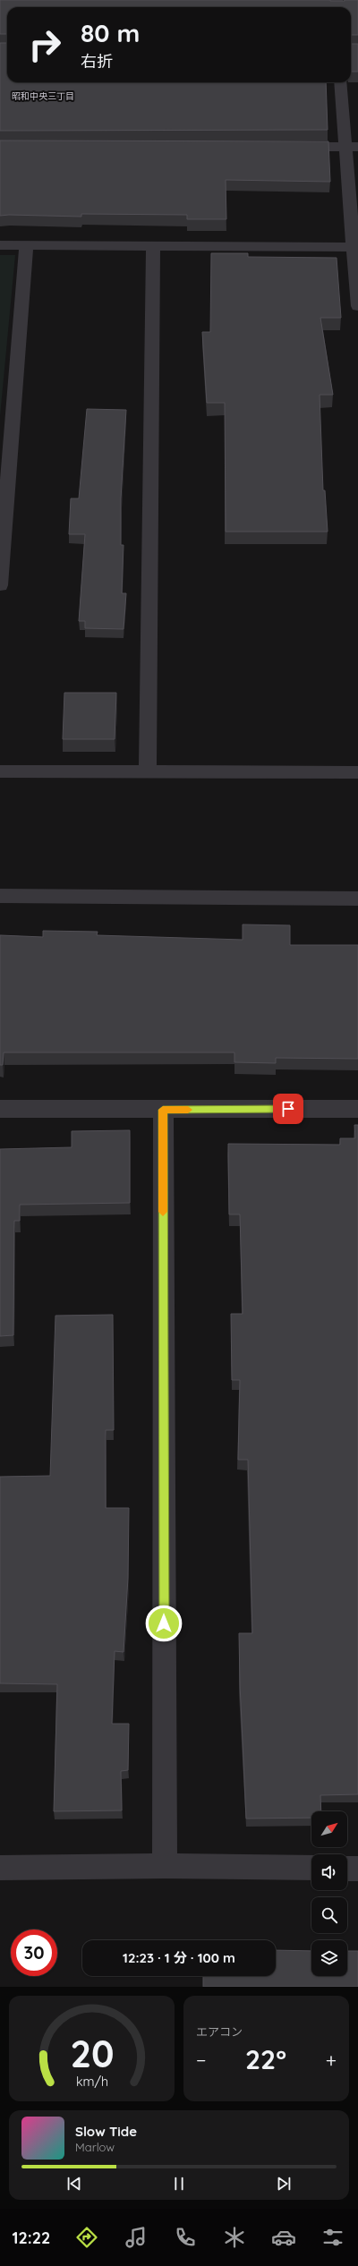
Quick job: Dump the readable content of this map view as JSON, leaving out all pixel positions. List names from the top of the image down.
{
  "districts": ["昭和中央三丁目"],
  "north": "top right",
  "page": {
    "turn": ["80 m", "右折"],
    "limit": "30",
    "trip": "12:23 · 1 分 · 100 m",
    "tile": "エアコン",
    "heat": ["−", "22°", "+"],
    "song": ["Slow Tide", "Marlow"],
    "tabs": "12:22",
    "gauge": ["20", "km/h"]
  }
}
